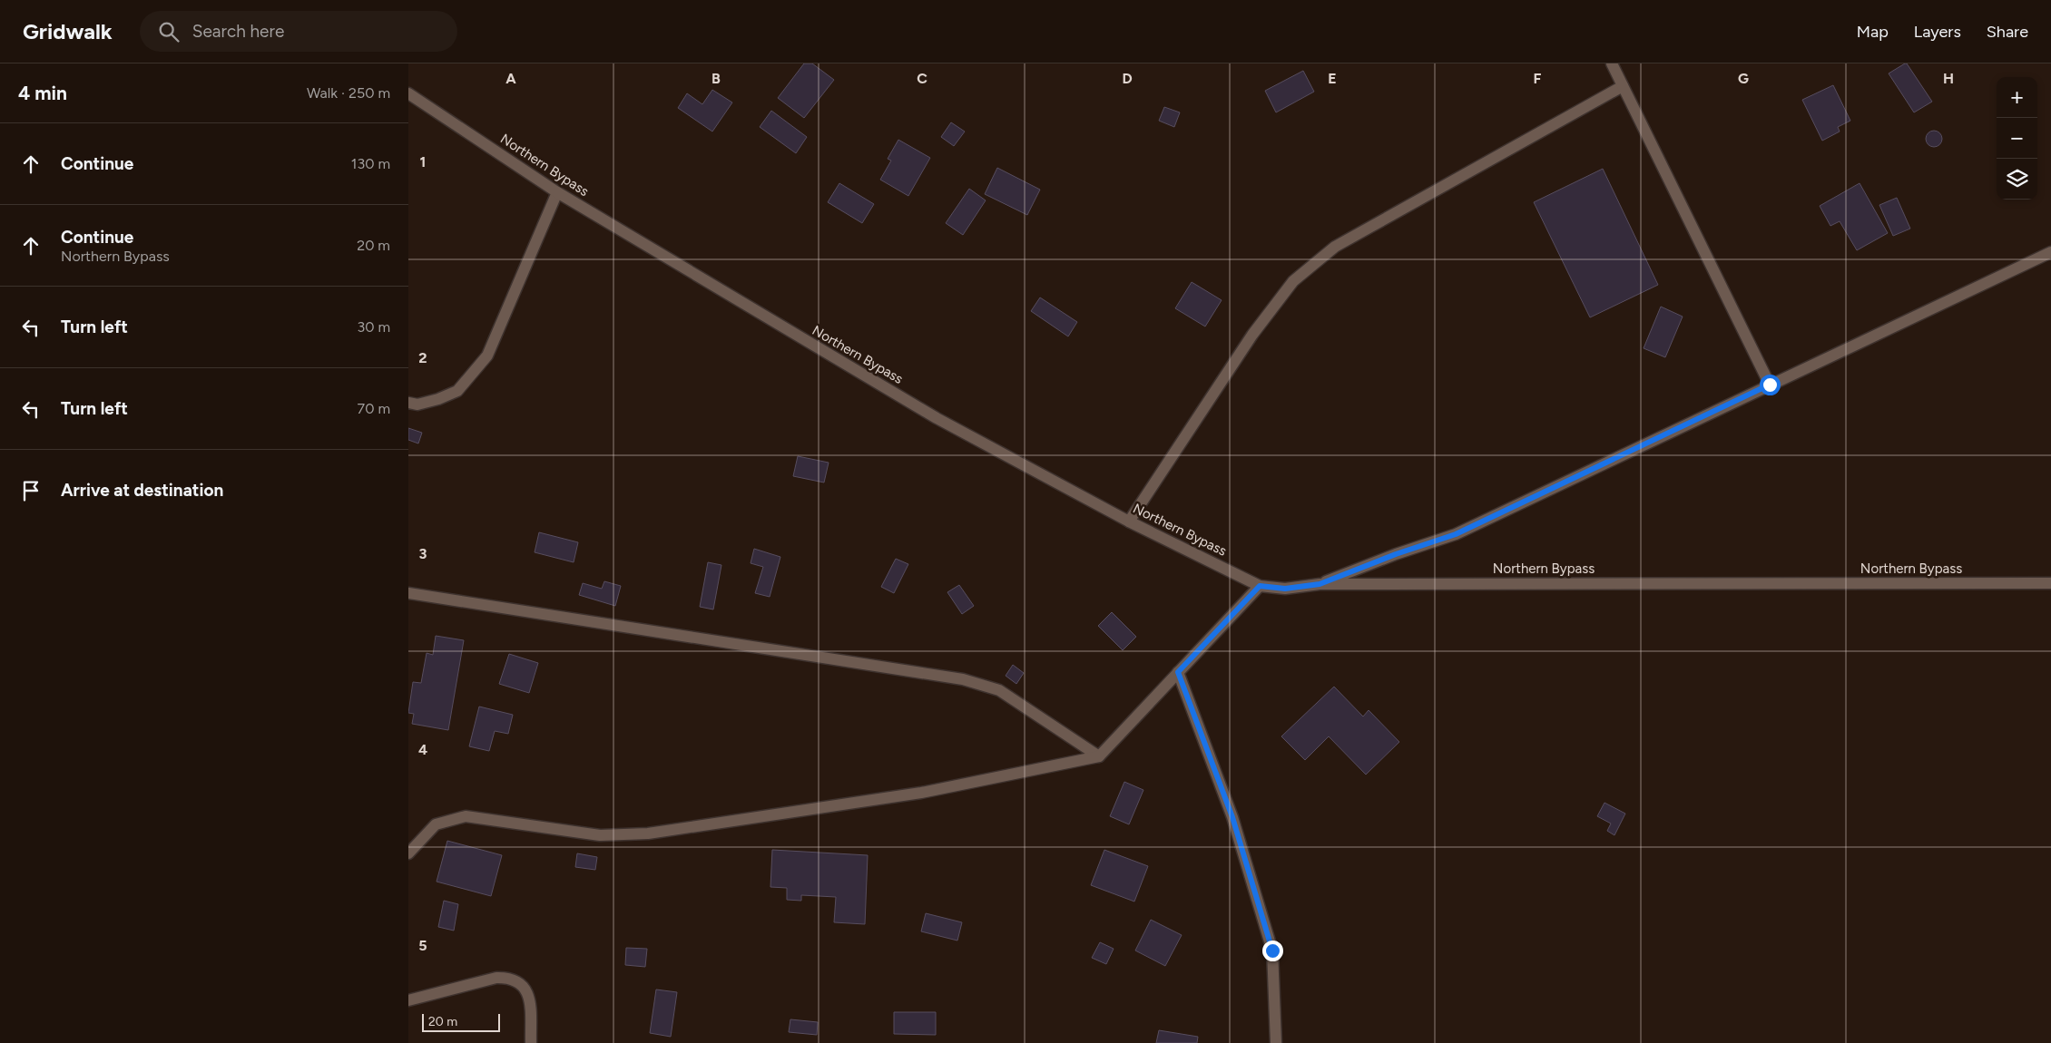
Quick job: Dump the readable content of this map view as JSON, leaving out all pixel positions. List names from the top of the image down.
{
  "streets": {
    "street": ["Northern Bypass"]
  },
  "scale_bar": "20 m",
  "page": {
    "header": "Gridwalk",
    "search": "Search here",
    "nav": ["Map", "Layers", "Share"],
    "heading": ["4 min", "Walk · 250 m"],
    "map_buttons": ["+", "−"],
    "list": [
      ["Continue", "130 m"],
      ["Continue", "Northern Bypass", "20 m"],
      ["Turn left", "30 m"],
      ["Turn left", "70 m"],
      "Arrive at destination"
    ],
    "scale": "20 m"
  },
  "grid": {
    "columns": [
      "A",
      "B",
      "C",
      "D",
      "E",
      "F",
      "G",
      "H"
    ],
    "rows": [
      "1",
      "2",
      "3",
      "4",
      "5"
    ]
  }
}
